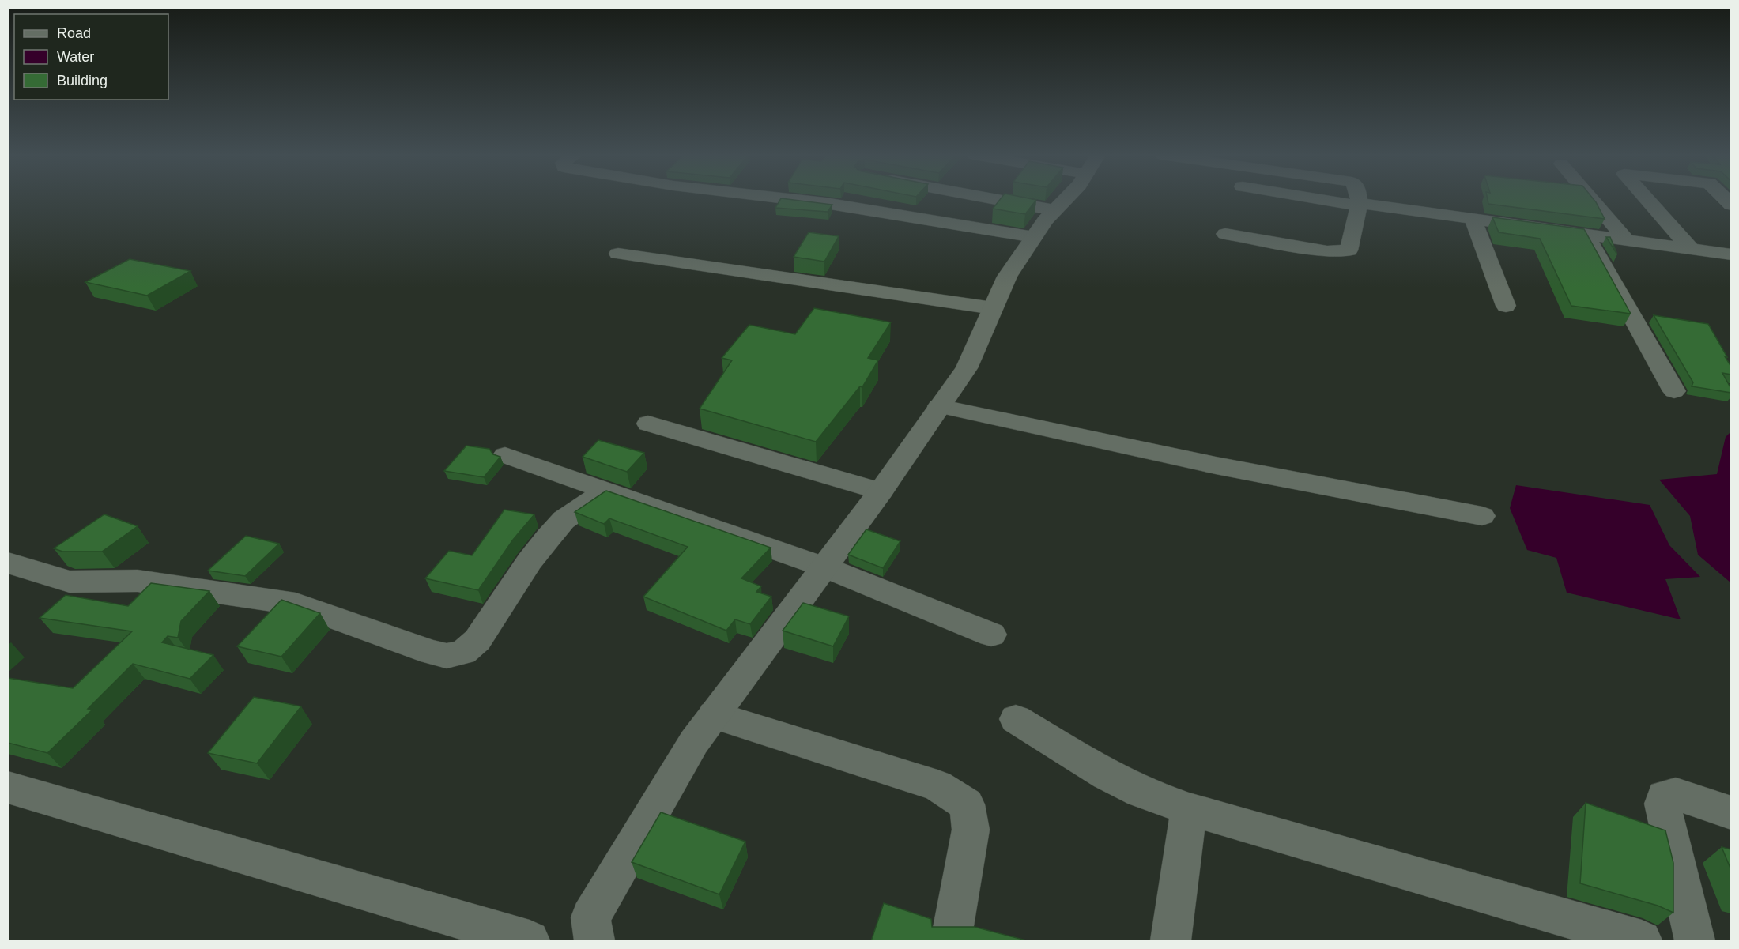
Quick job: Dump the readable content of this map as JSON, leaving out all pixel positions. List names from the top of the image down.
{
  "legend": ["Road", "Water", "Building"]
}
